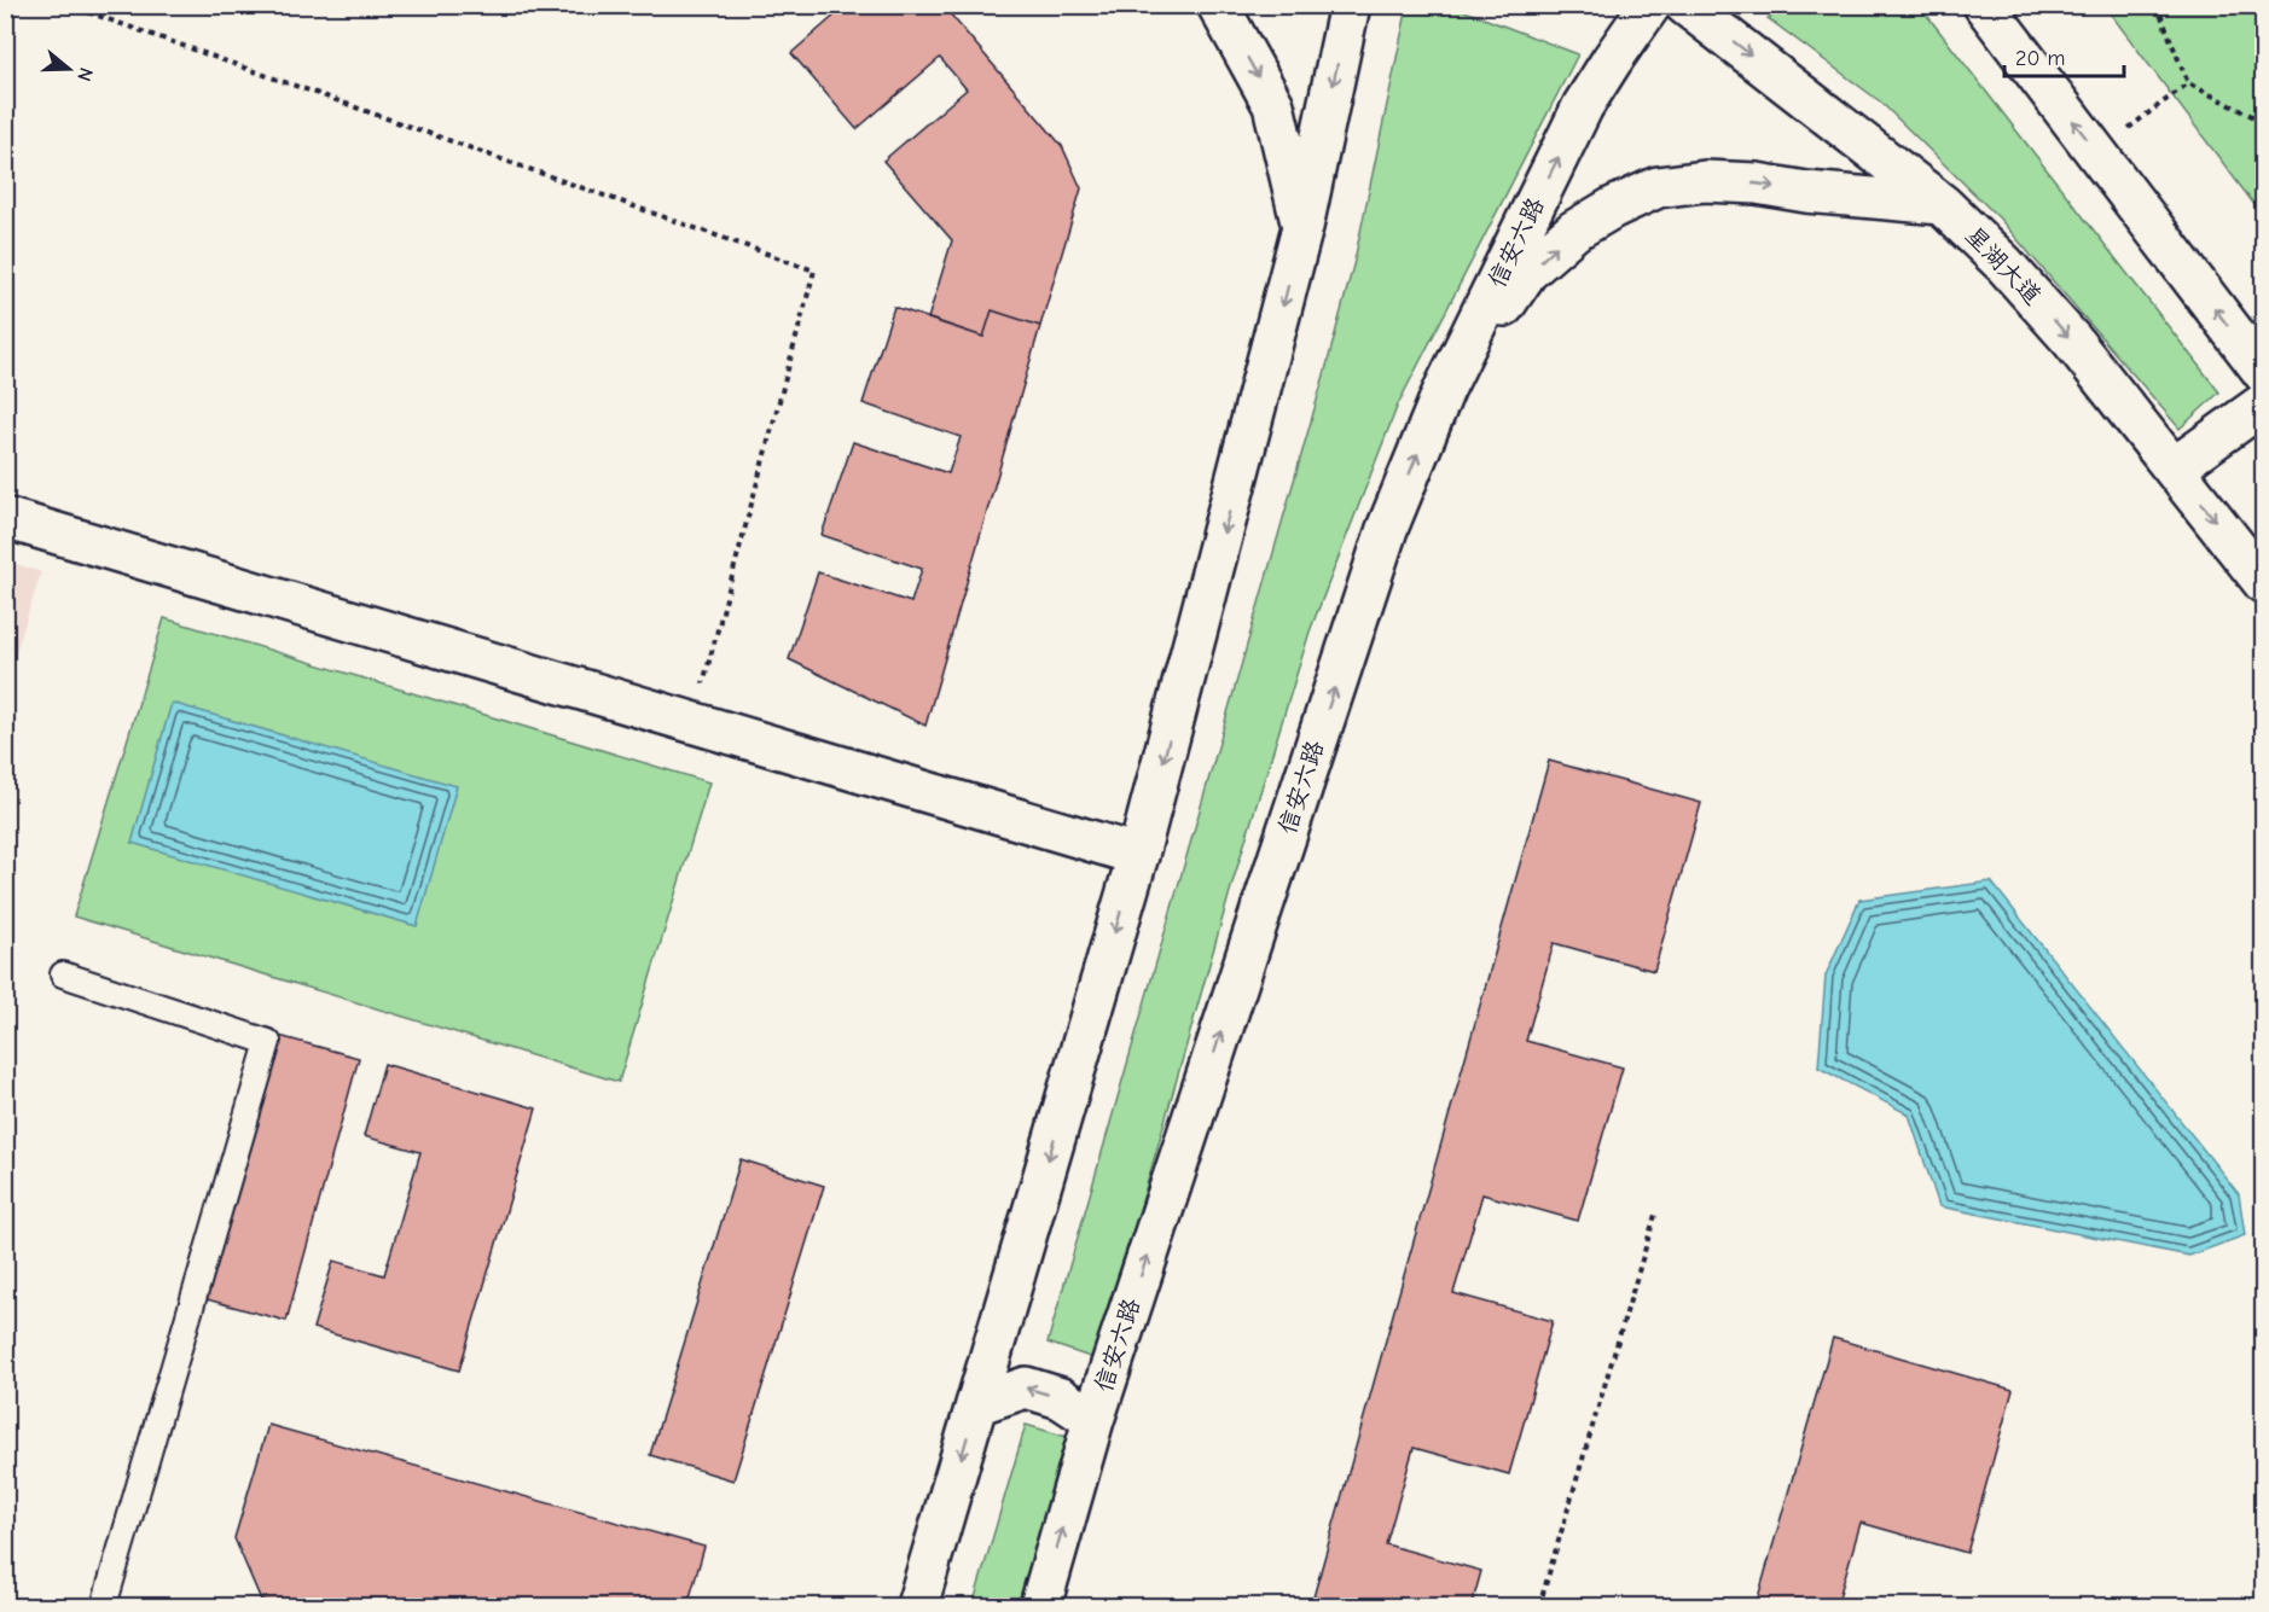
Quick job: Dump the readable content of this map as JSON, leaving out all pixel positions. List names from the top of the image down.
{
  "streets": {
    "main road": ["信安六路", "星湖大道"]
  },
  "scale_bar": "20 m",
  "north": "right"
}
